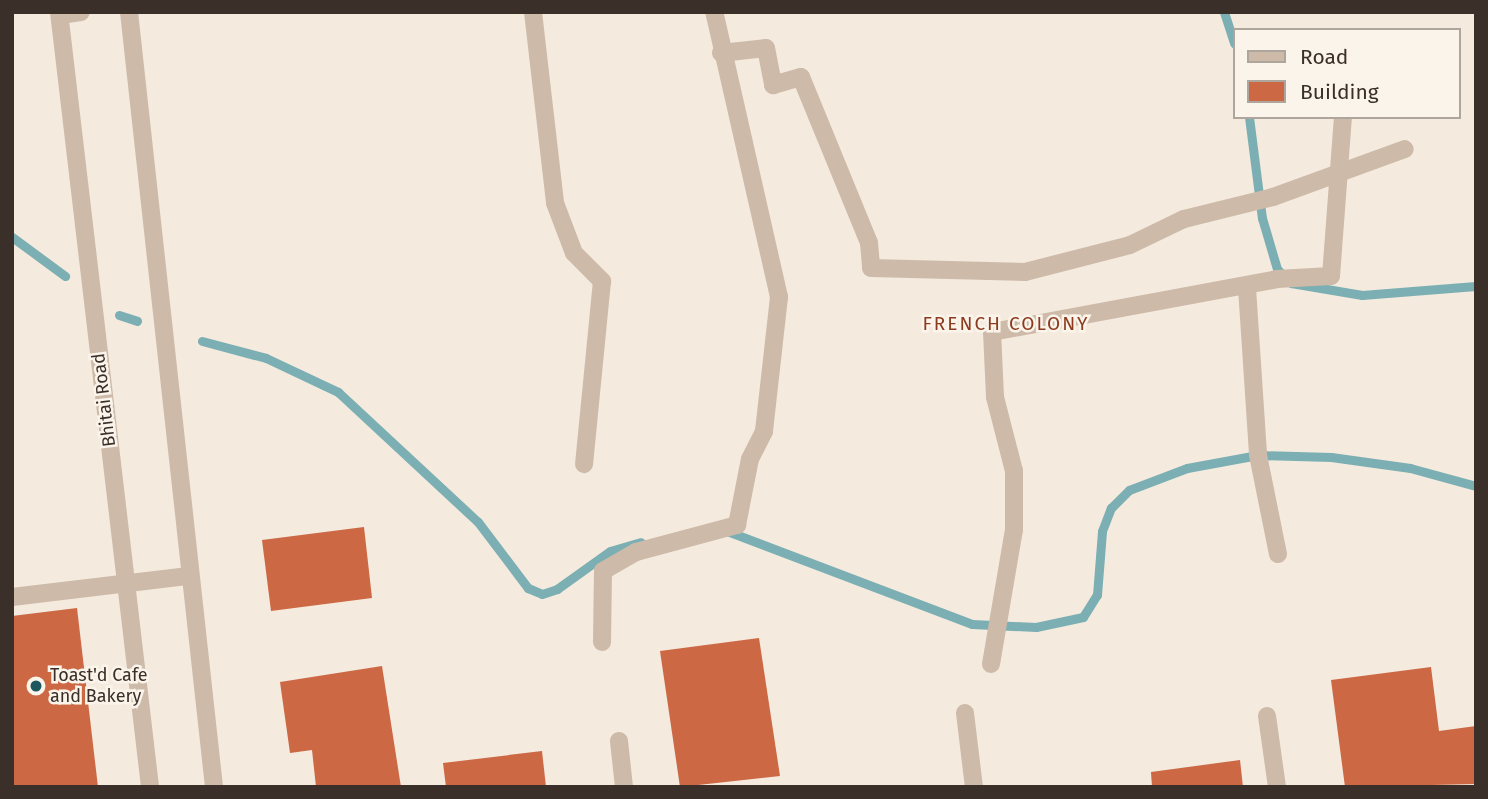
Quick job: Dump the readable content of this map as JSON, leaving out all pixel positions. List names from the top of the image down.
{
  "streets": {
    "street": ["Bhitai Road"]
  },
  "districts": ["FRENCH COLONY"],
  "places": ["Toast'd Cafe and Bakery"],
  "legend": ["Road", "Building"]
}
